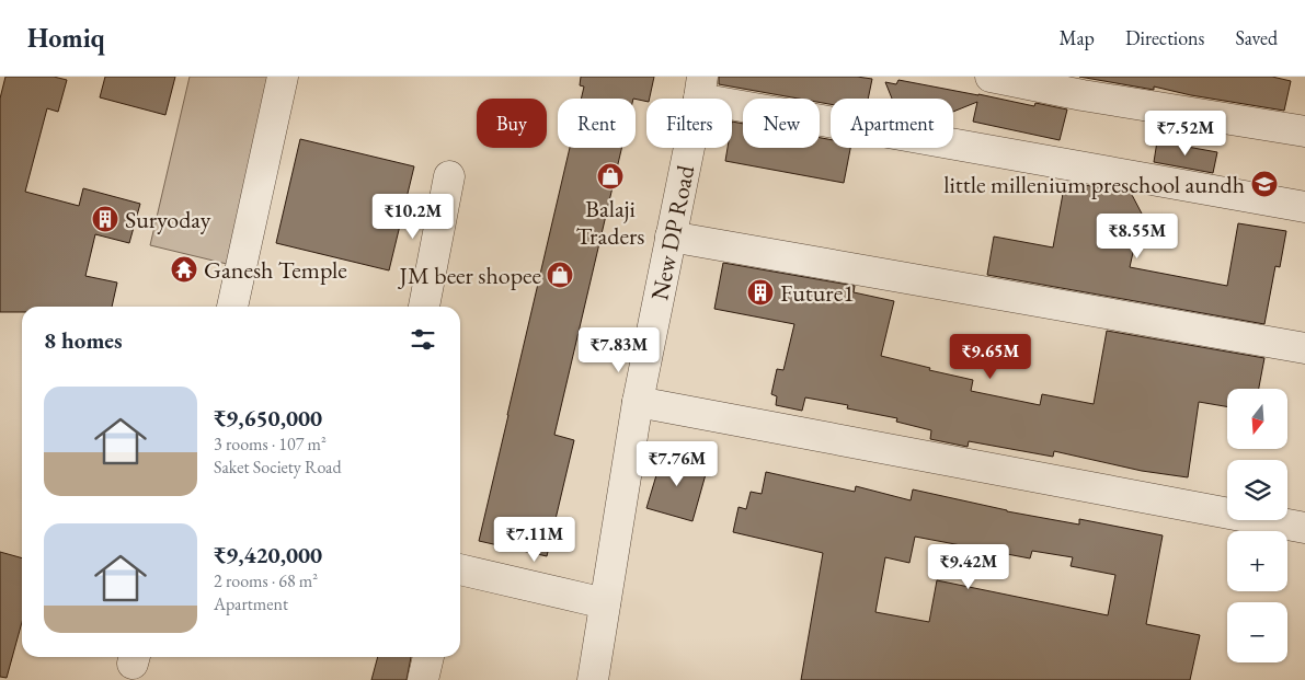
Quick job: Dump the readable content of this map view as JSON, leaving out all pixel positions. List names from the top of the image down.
{
  "streets": {
    "street": ["New DP Road"]
  },
  "places": {
    "shop": ["Balaji Traders", "JM beer shopee"],
    "school or university": ["little millenium preschool aundh"],
    "building": ["Suryoday", "Future1"],
    "temple": ["Ganesh Temple"]
  },
  "north": "bottom",
  "page": {
    "header": "Homiq",
    "nav": ["Map", "Directions", "Saved"],
    "chip": [
      "Buy",
      "Rent",
      "Filters",
      "New",
      "Apartment"
    ],
    "price": [
      "₹7.52M",
      "₹10.2M",
      "₹8.55M",
      "₹7.83M",
      "₹9.65M",
      "₹7.76M",
      "₹7.11M",
      "₹9.42M"
    ],
    "heading": "8 homes",
    "list": [
      {
        "name": "₹9,650,000",
        "note": "3 rooms · 107 m² · Saket Society Road"
      },
      {
        "name": "₹9,420,000",
        "note": "2 rooms · 68 m² · Apartment"
      }
    ],
    "map_buttons": ["+", "−"]
  }
}
